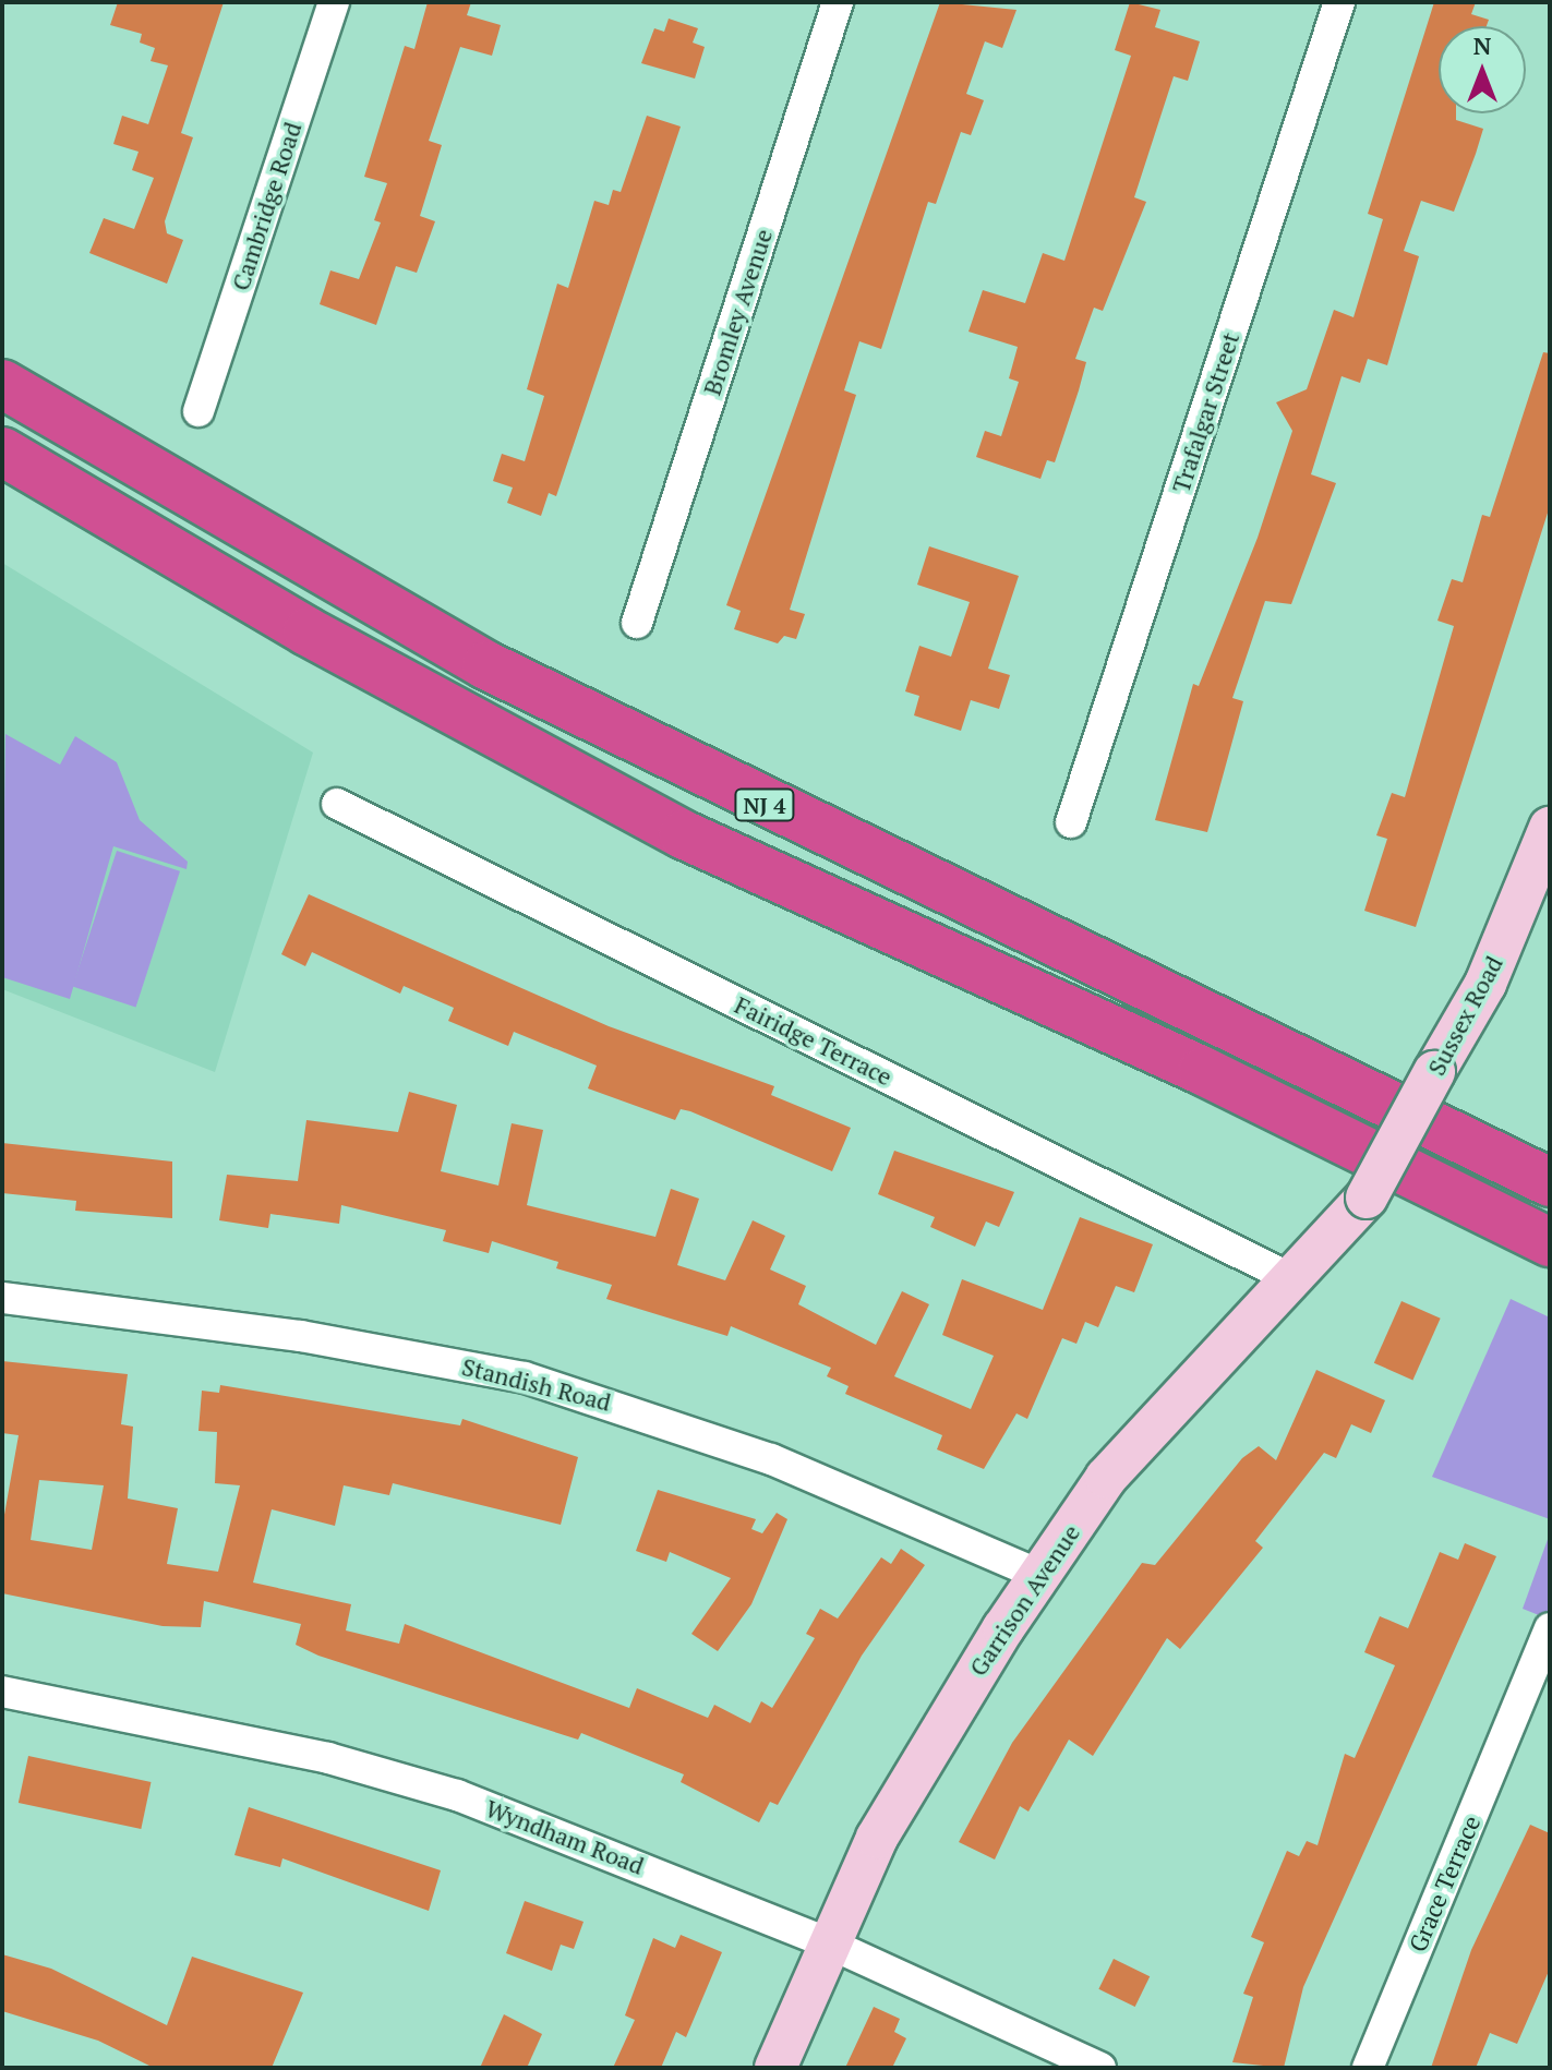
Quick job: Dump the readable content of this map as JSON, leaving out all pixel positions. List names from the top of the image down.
{
  "streets": {
    "highway": ["NJ 4"],
    "street": [
      "Cambridge Road",
      "Bromley Avenue",
      "Trafalgar Street",
      "Sussex Road",
      "Fairidge Terrace",
      "Standish Road",
      "Garrison Avenue",
      "Wyndham Road",
      "Grace Terrace"
    ]
  },
  "crossings": [
    ["Sussex Road", "Garrison Avenue"],
    ["Fairidge Terrace", "Garrison Avenue"],
    ["Standish Road", "Garrison Avenue"],
    ["Garrison Avenue", "Wyndham Road"]
  ],
  "north": "top"
}
